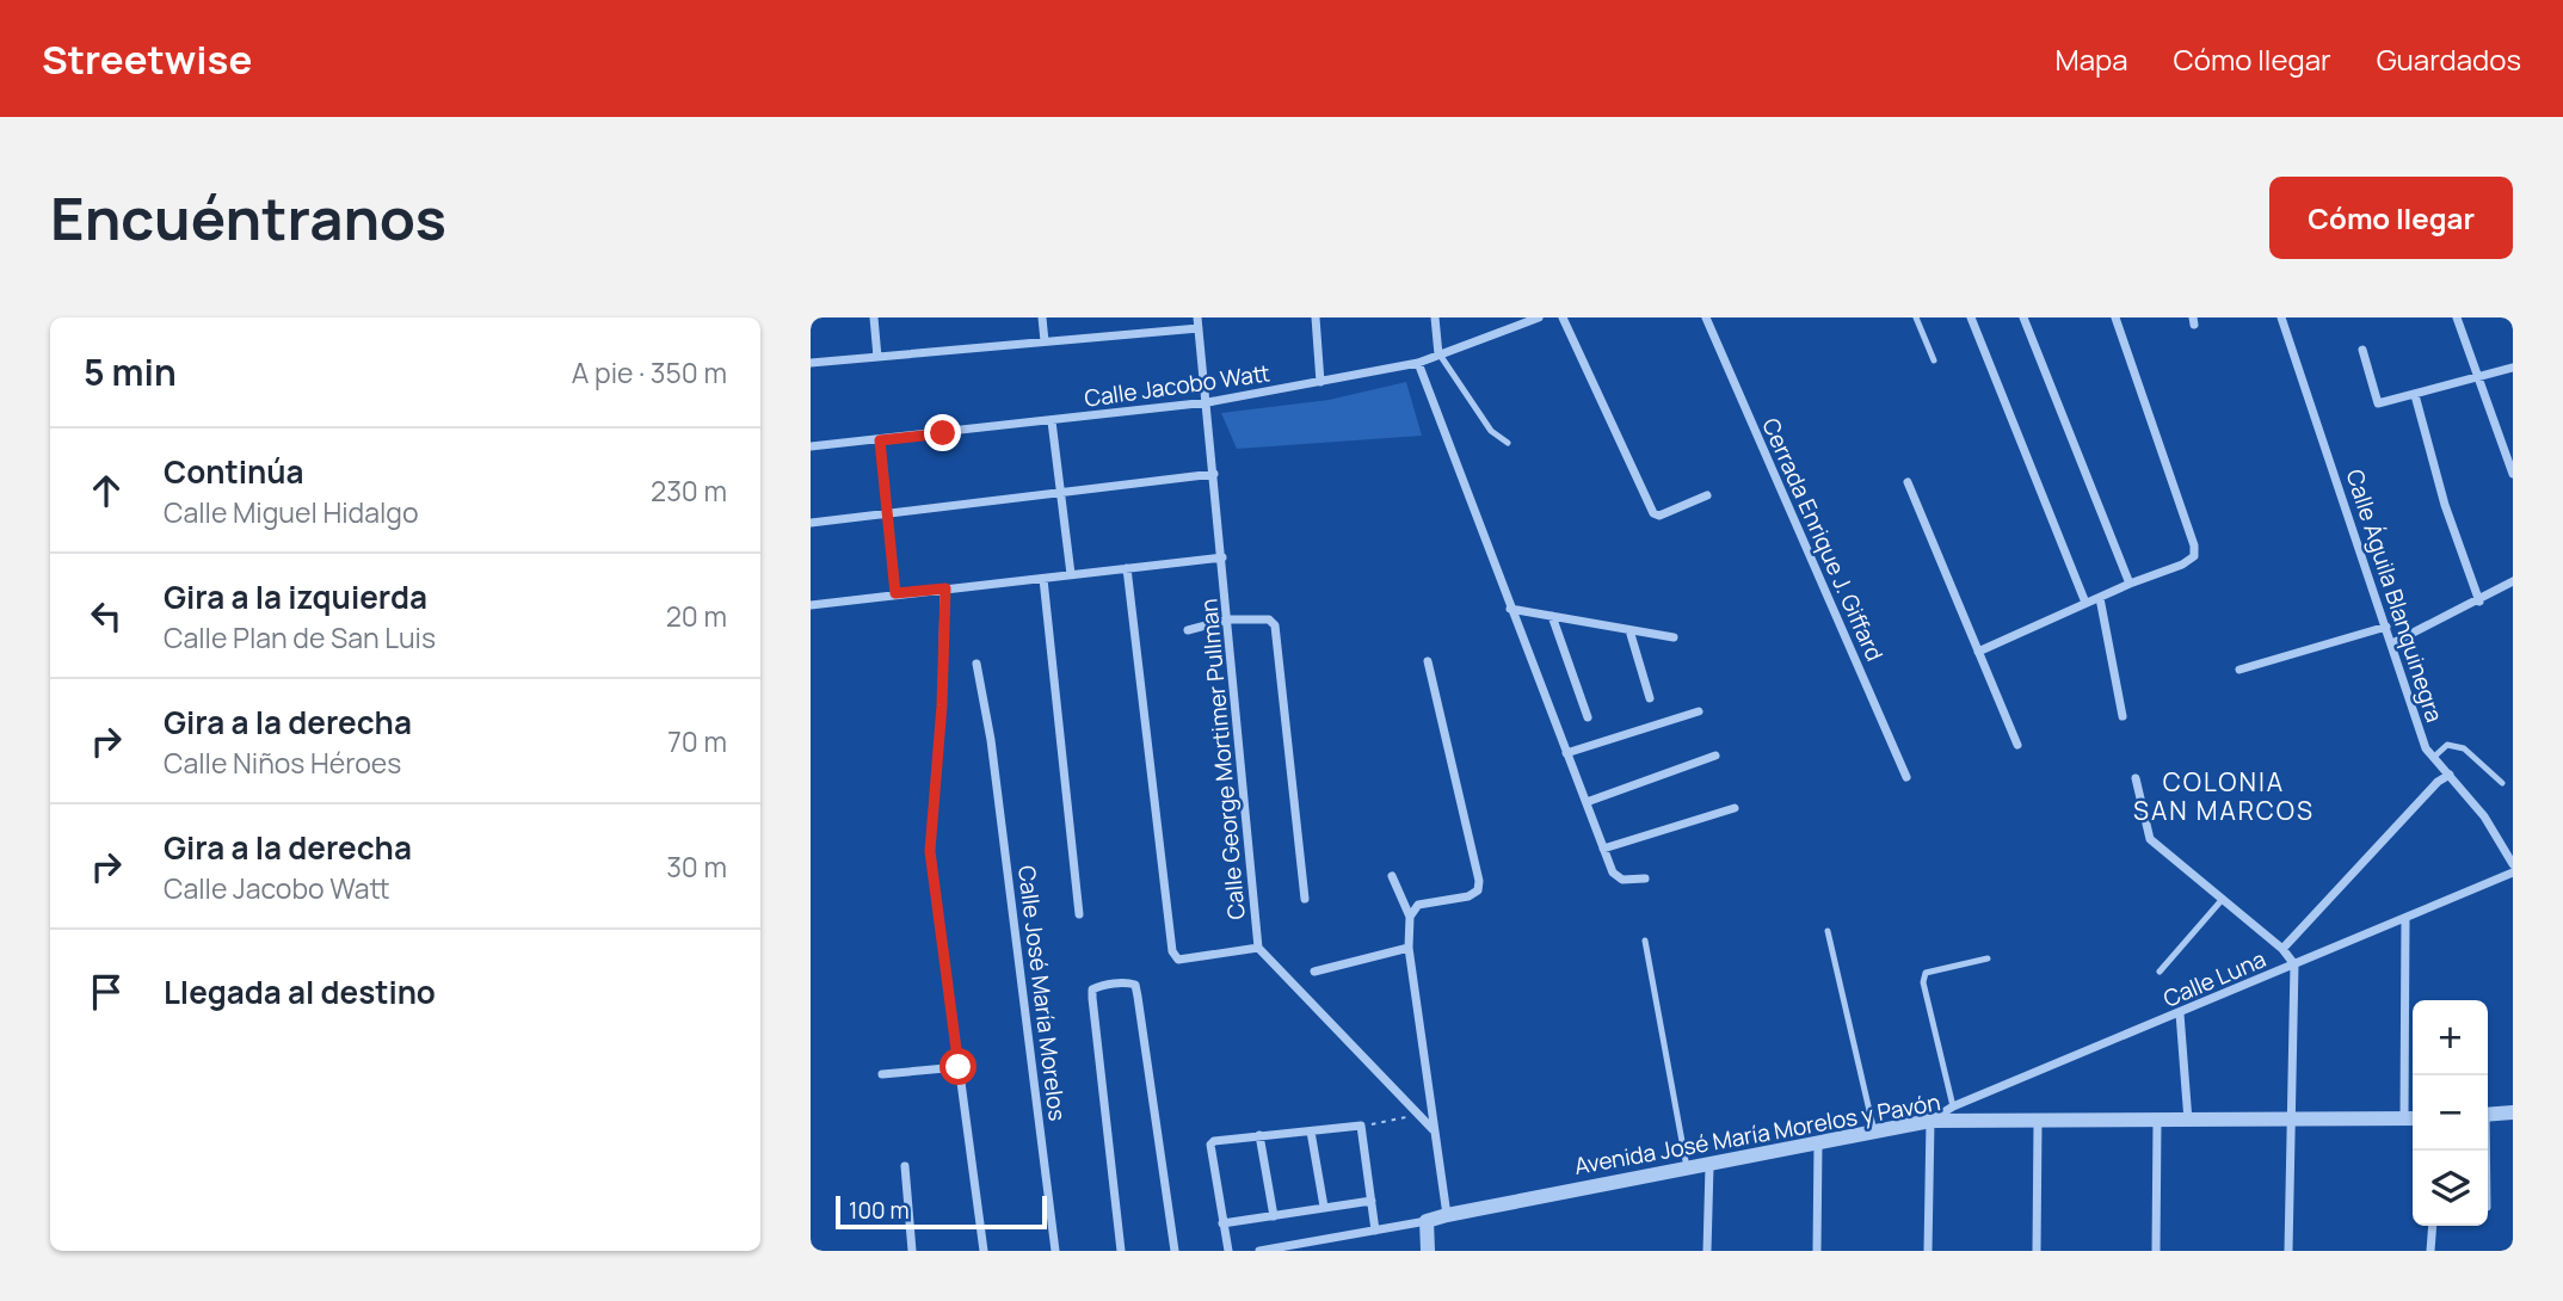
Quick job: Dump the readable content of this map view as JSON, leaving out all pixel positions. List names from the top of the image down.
{
  "streets": {
    "street": [
      "Calle Jacobo Watt",
      "Cerrada Enrique J. Giffard",
      "Calle Águila Blanquinegra",
      "Calle George Mortimer Pullman",
      "Calle Luna",
      "Calle José María Morelos",
      "Avenida José María Morelos y Pavón"
    ]
  },
  "crossings": [
    ["Calle Jacobo Watt", "Calle George Mortimer Pullman"],
    ["Calle Luna", "Avenida José María Morelos y Pavón"]
  ],
  "districts": ["COLONIA SAN MARCOS"],
  "scale_bar": "100 m",
  "page": {
    "header": "Streetwise",
    "nav": ["Mapa", "Cómo llegar", "Guardados"],
    "buttons": "Cómo llegar",
    "title": "Encuéntranos",
    "heading": ["5 min", "A pie · 350 m"],
    "list": [
      ["Continúa", "Calle Miguel Hidalgo", "230 m"],
      ["Gira a la izquierda", "Calle Plan de San Luis", "20 m"],
      ["Gira a la derecha", "Calle Niños Héroes", "70 m"],
      ["Gira a la derecha", "Calle Jacobo Watt", "30 m"],
      "Llegada al destino"
    ],
    "map_buttons": ["+", "−"],
    "scale": "100 m"
  }
}
